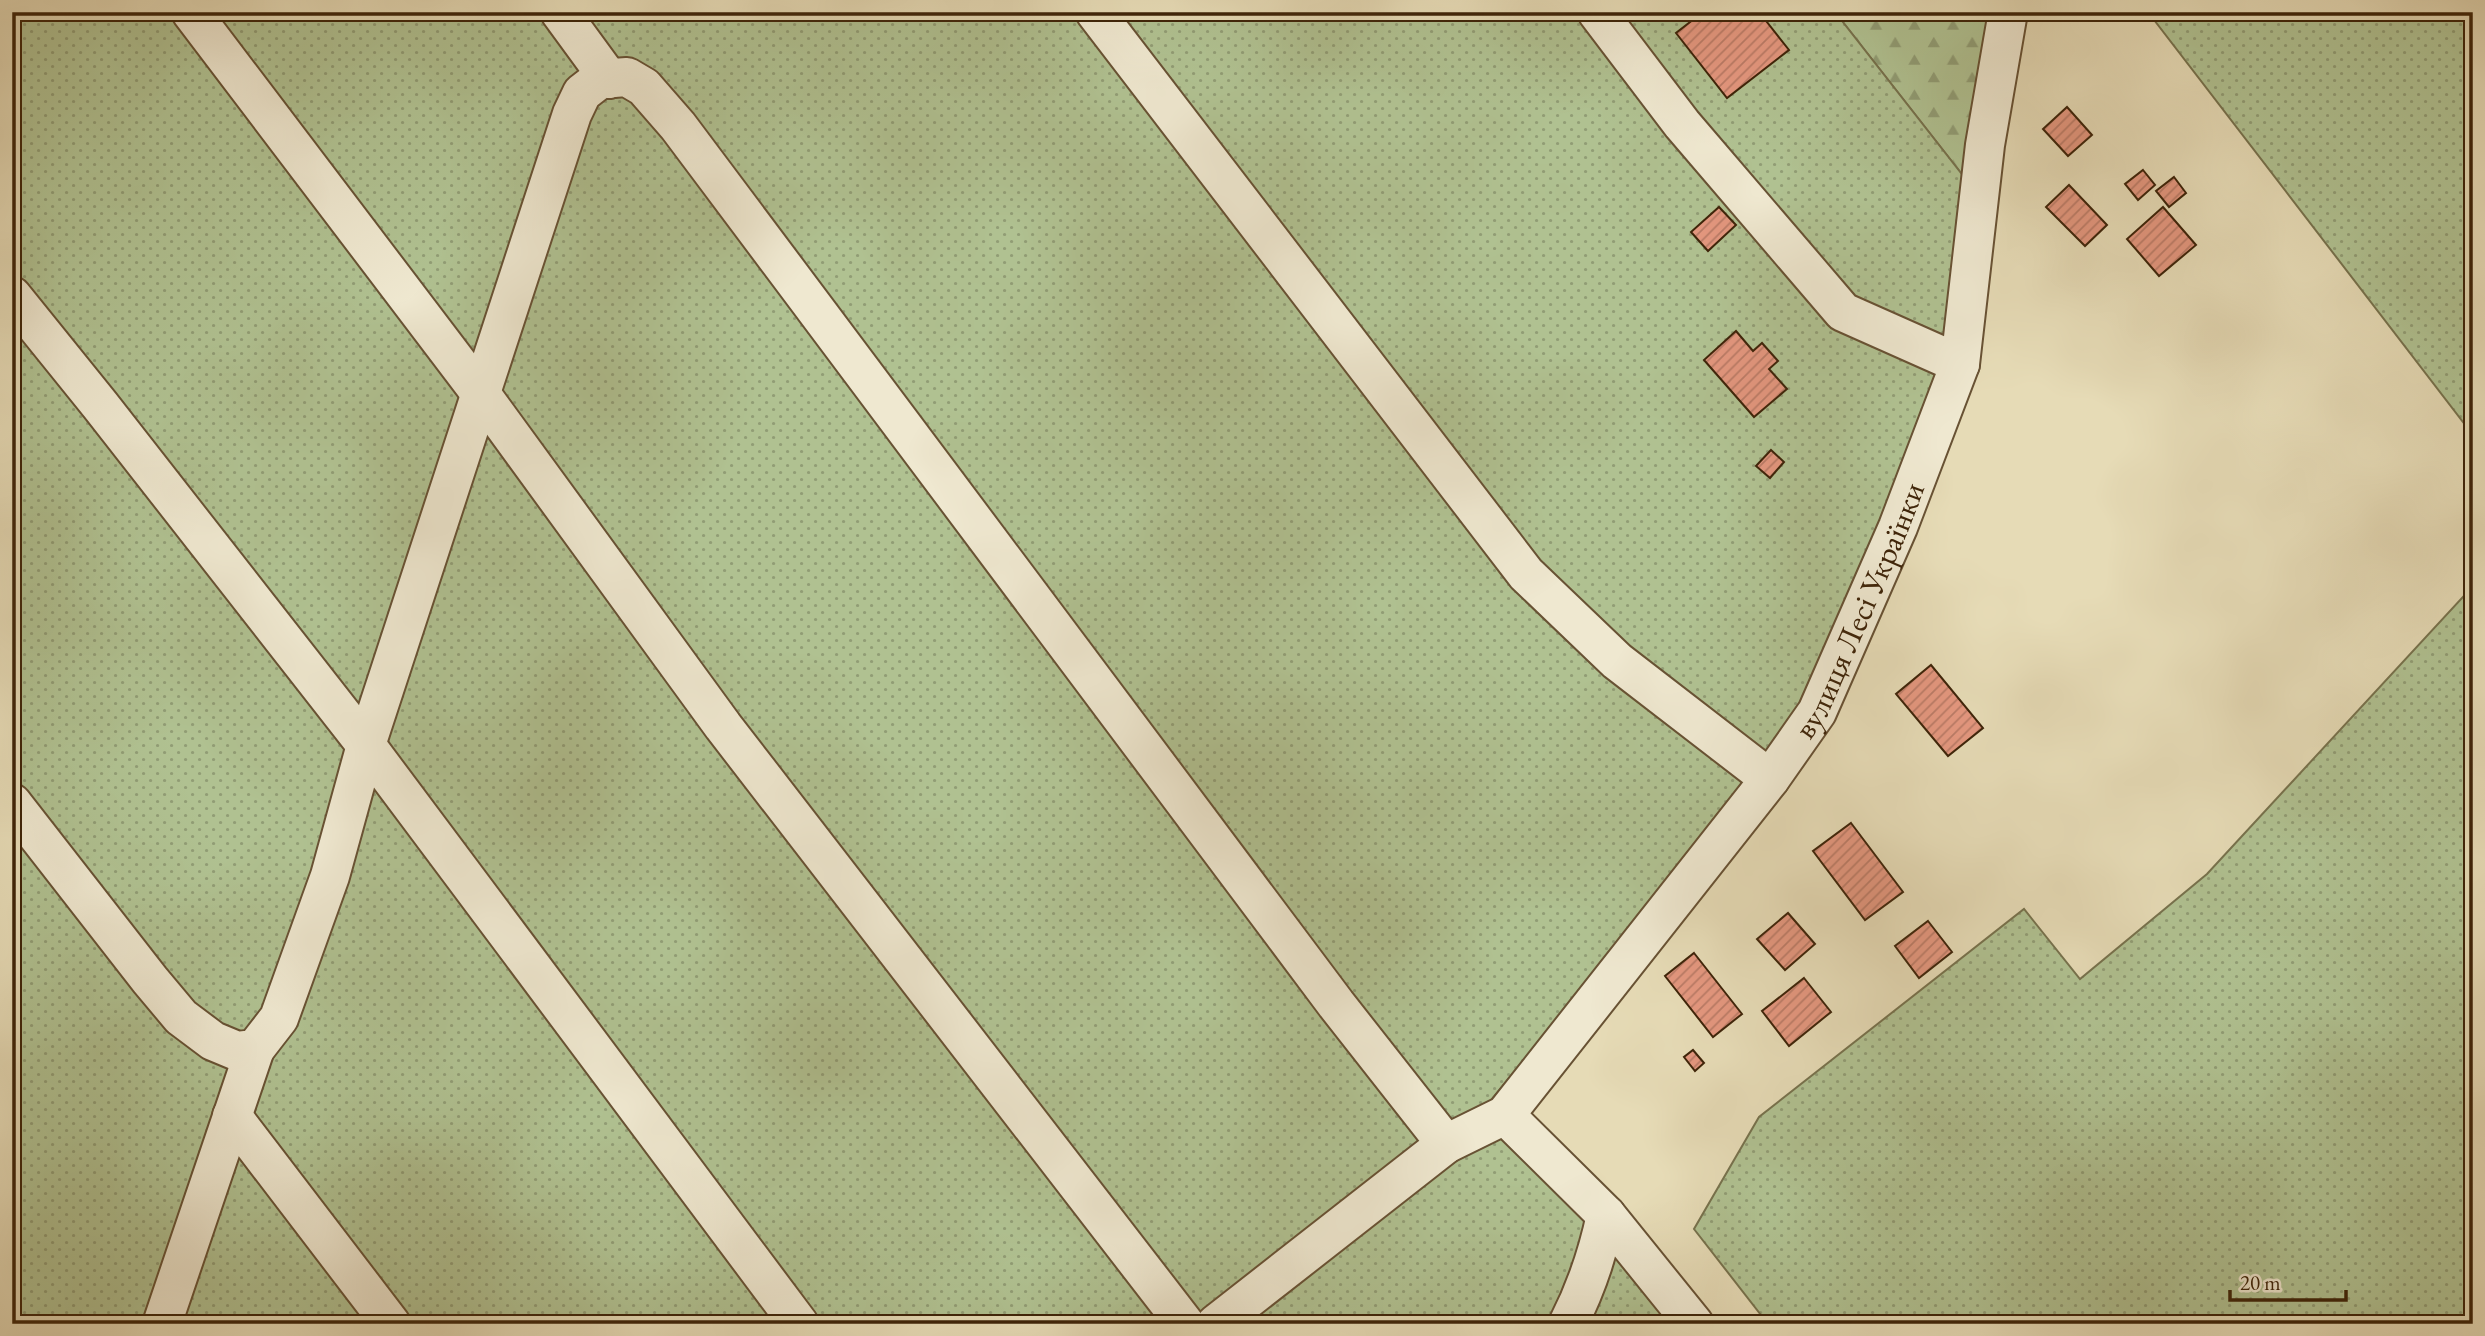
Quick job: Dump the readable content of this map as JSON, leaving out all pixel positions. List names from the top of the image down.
{
  "streets": {
    "street": ["вулиця Лесі Українки"]
  },
  "scale_bar": "20 m"
}
